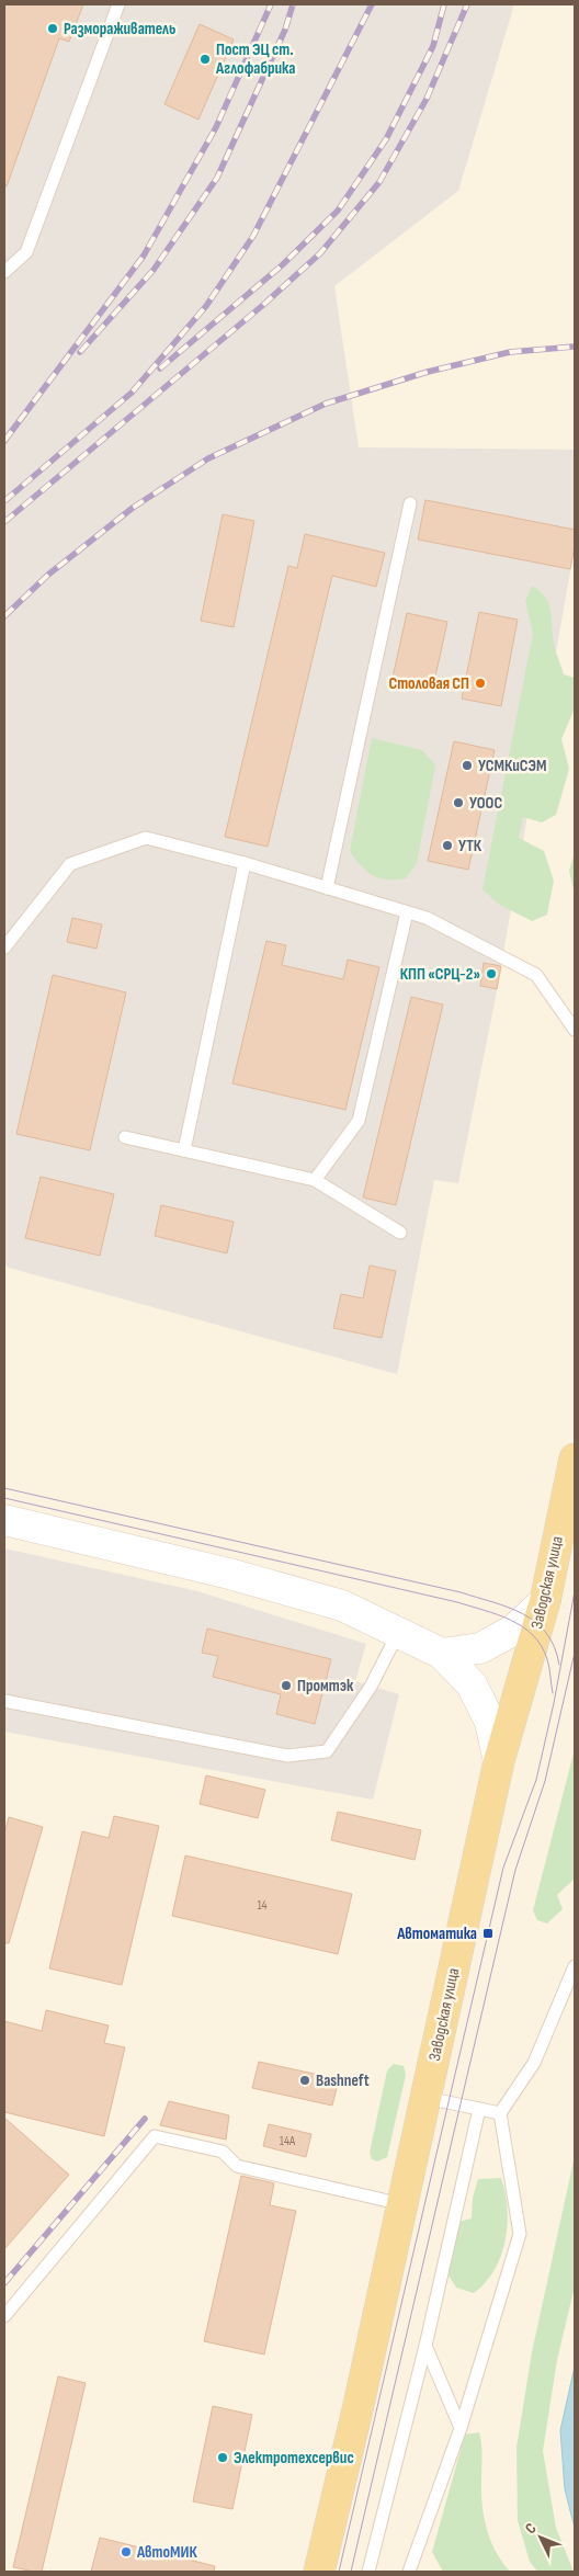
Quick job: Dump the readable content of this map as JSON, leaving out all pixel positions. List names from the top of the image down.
{
  "streets": {
    "main road": ["Заводская улица"]
  },
  "places": {
    "other": [
      "Размораживатель",
      "Пост ЭЦ ст. Аглофабрика",
      "Столовая СП",
      "УСМКиСЭМ",
      "УООС",
      "УТК",
      "КПП «СРЦ-2»",
      "Промтэк",
      "Bashneft",
      "Электротехсервис",
      "АвтоМИК"
    ],
    "transit": ["Автоматика"]
  },
  "house_numbers": ["14", "14А"],
  "north": "top left"
}
